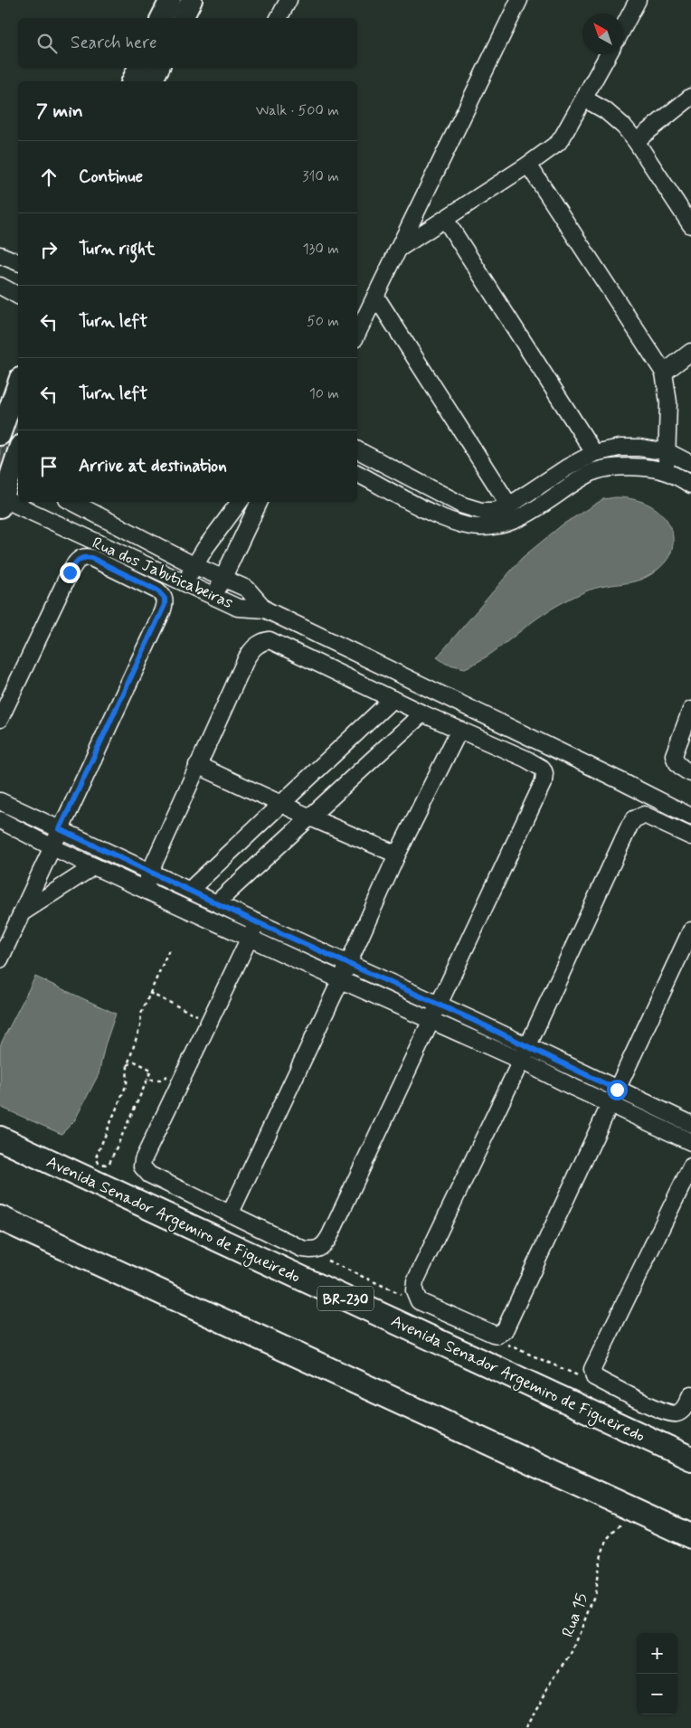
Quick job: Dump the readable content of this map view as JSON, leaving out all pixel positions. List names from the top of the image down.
{
  "streets": {
    "highway": ["Avenida Senador Argemiro de Figueiredo", "BR-230"],
    "street": ["Rua dos Jabuticabeiras"],
    "path": ["Rua 15"]
  },
  "north": "top left",
  "page": {
    "search": "Search here",
    "heading": ["7 min", "Walk · 500 m"],
    "list": [
      ["Continue", "310 m"],
      ["Turn right", "130 m"],
      ["Turn left", "50 m"],
      ["Turn left", "10 m"],
      "Arrive at destination"
    ],
    "map_buttons": ["+", "−"]
  }
}
